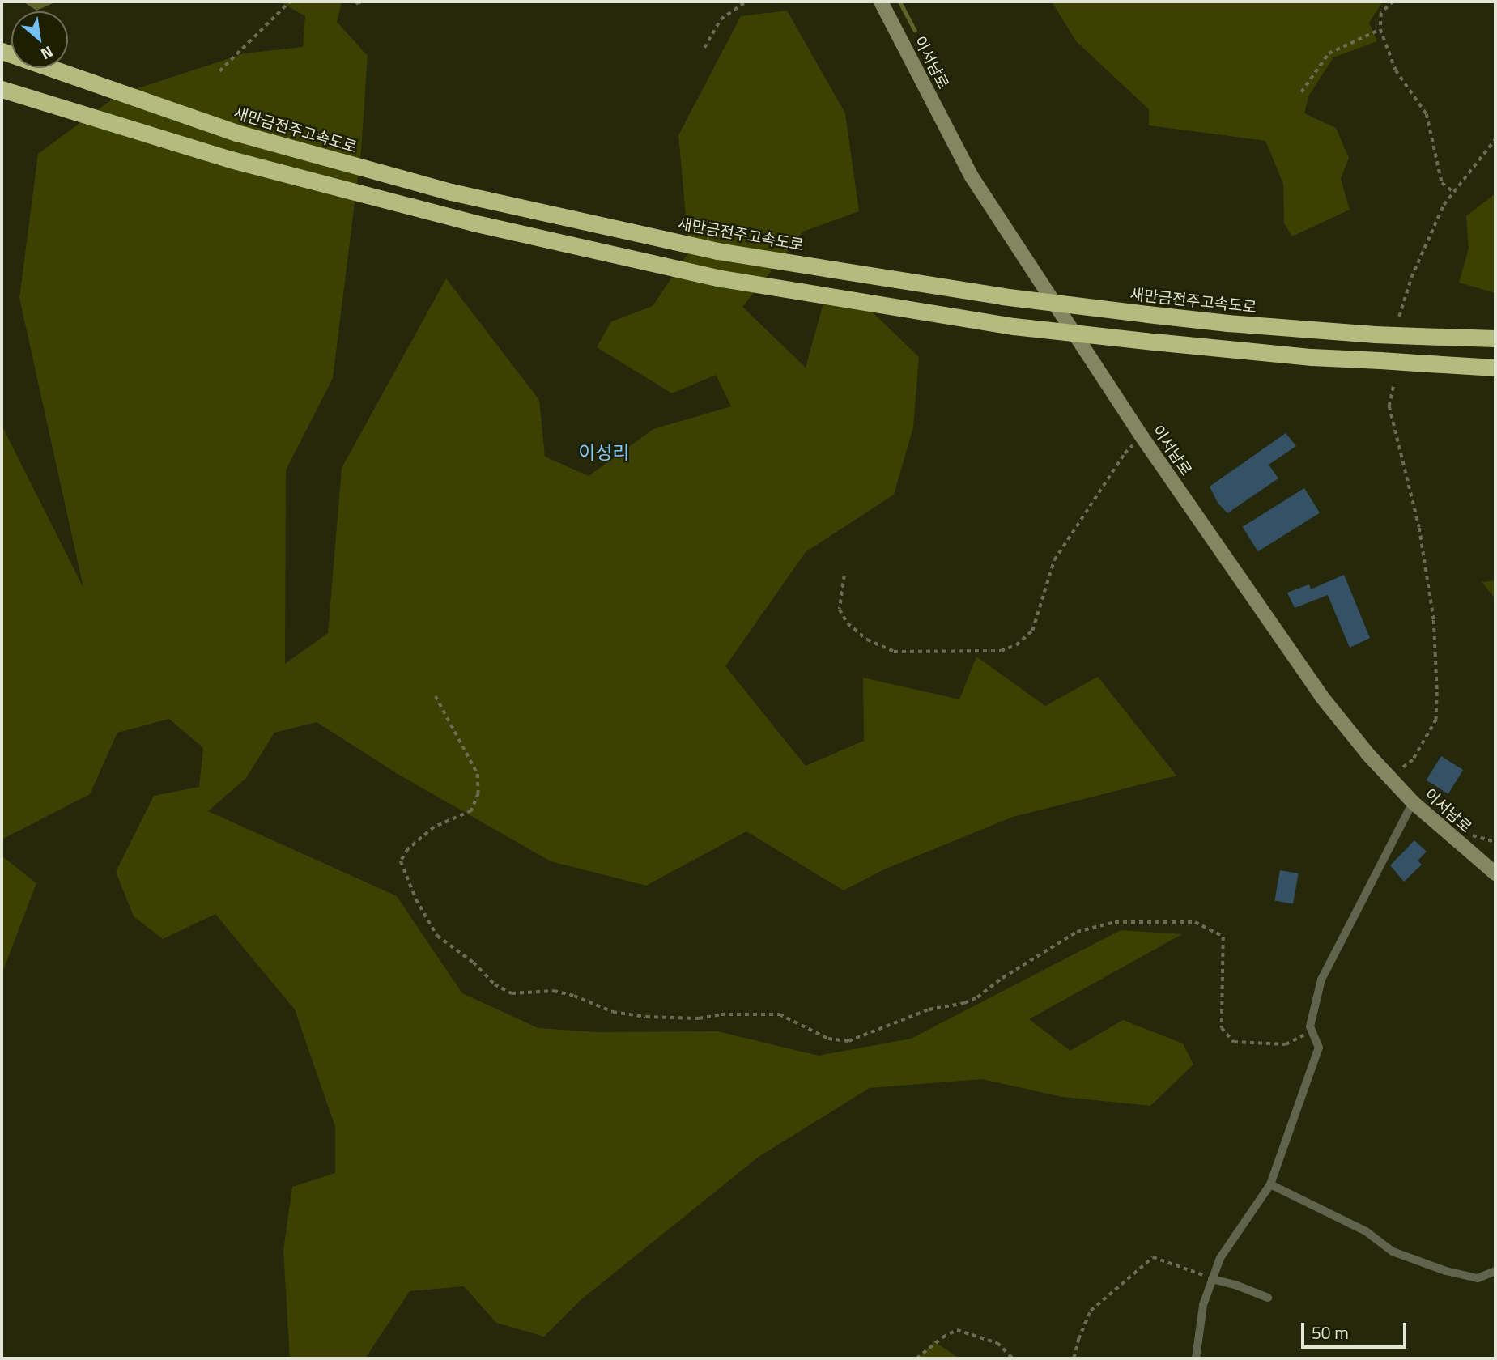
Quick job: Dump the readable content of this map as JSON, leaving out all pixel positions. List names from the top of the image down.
{
  "streets": {
    "highway": ["새만금전주고속도로"],
    "main road": ["이서남로"]
  },
  "districts": ["이성리"],
  "scale_bar": "50 m",
  "north": "bottom right"
}
